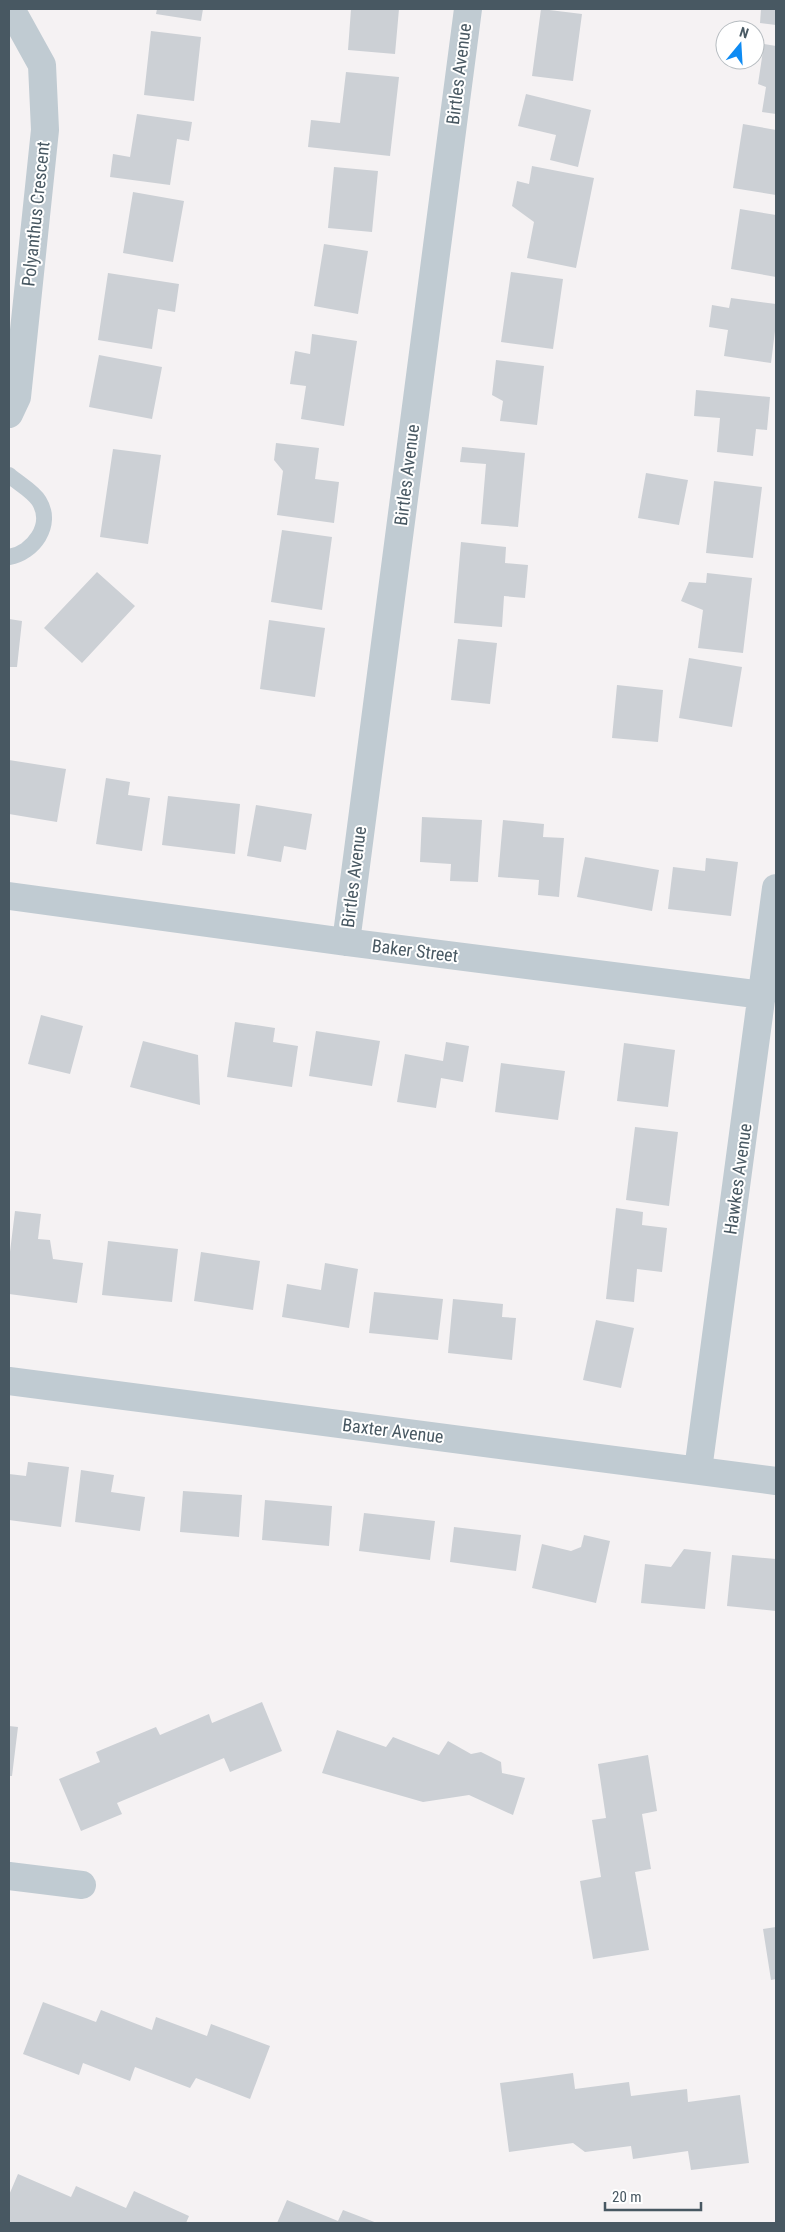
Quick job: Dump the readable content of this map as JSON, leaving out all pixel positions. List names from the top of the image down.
{
  "streets": {
    "street": [
      "Birtles Avenue",
      "Polyanthus Crescent",
      "Baker Street",
      "Hawkes Avenue",
      "Baxter Avenue"
    ]
  },
  "crossings": [
    ["Birtles Avenue", "Baker Street"],
    ["Baker Street", "Hawkes Avenue"],
    ["Hawkes Avenue", "Baxter Avenue"]
  ],
  "scale_bar": "20 m",
  "north": "top"
}
